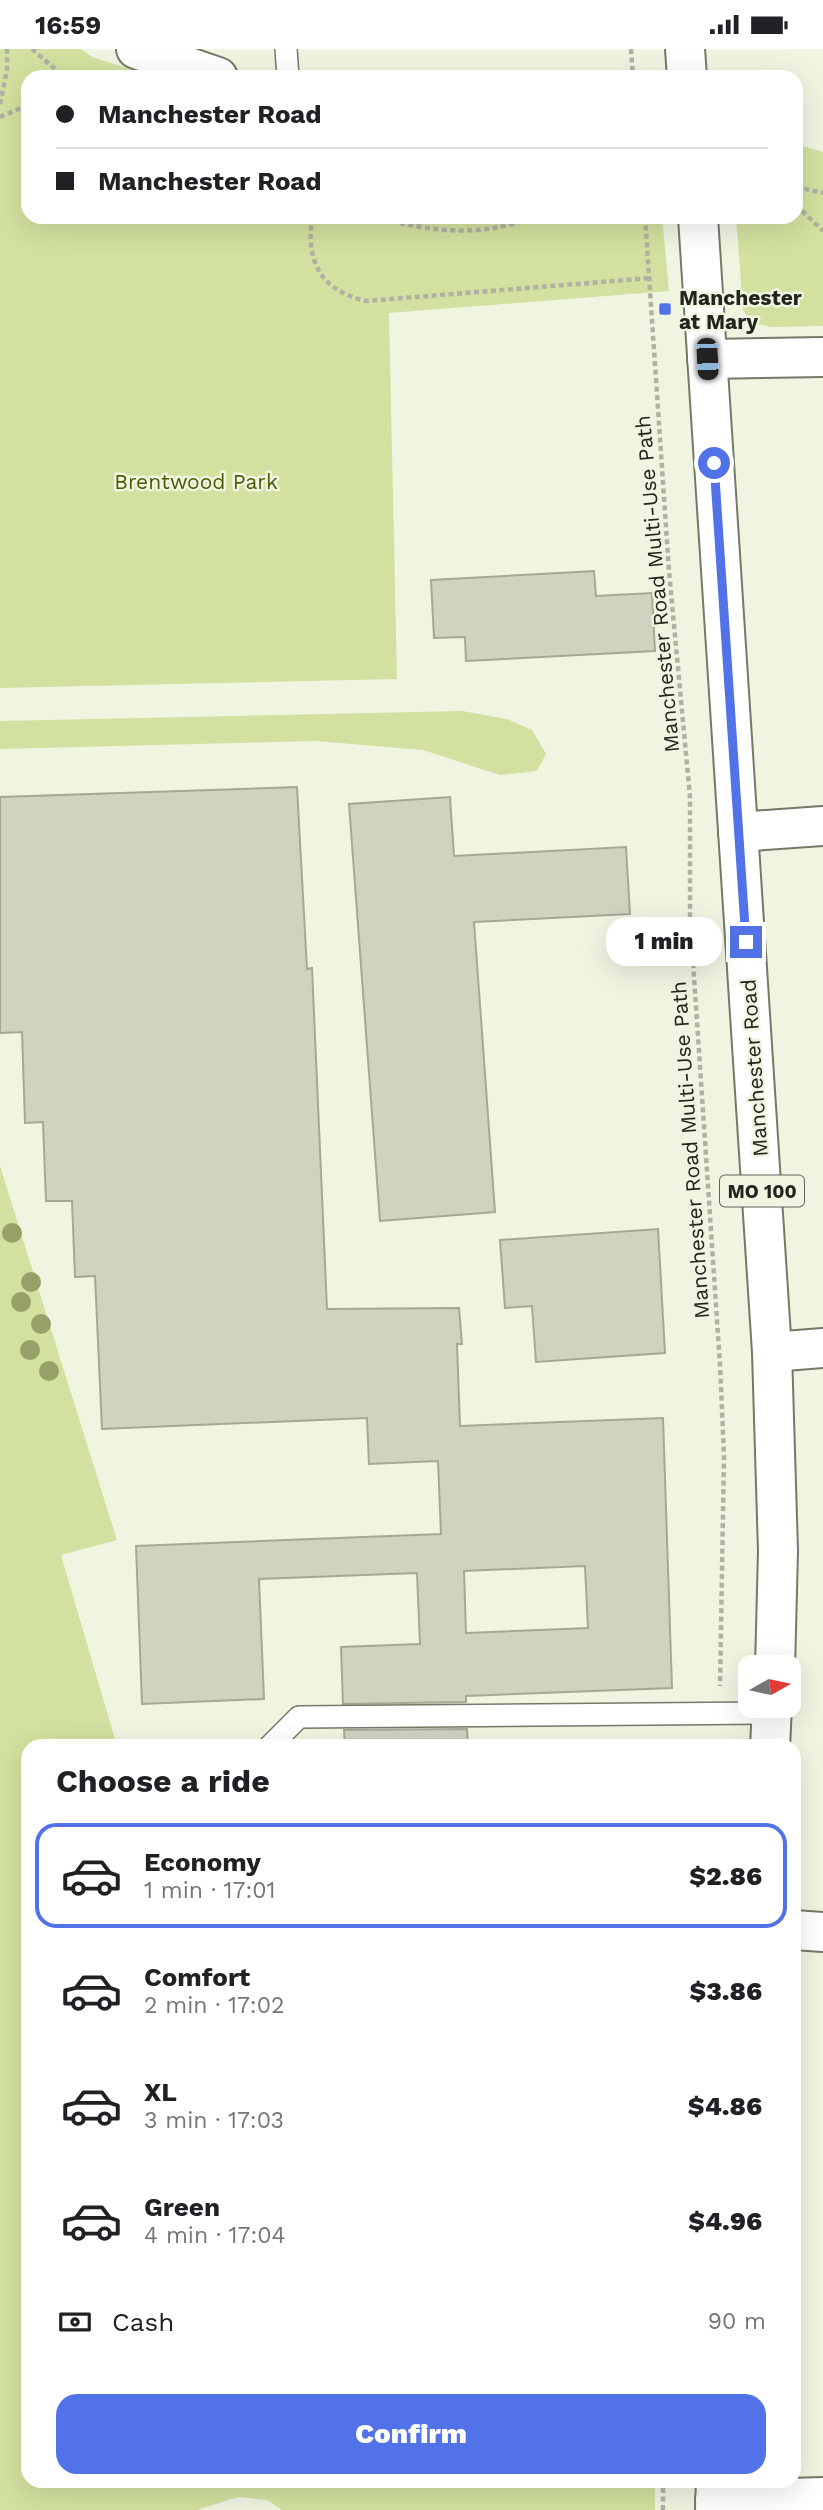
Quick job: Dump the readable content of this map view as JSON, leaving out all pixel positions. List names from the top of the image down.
{
  "streets": {
    "main road": ["Manchester Road", "MO 100"],
    "path": ["Manchester Road Multi-Use Path"]
  },
  "parks": ["Brentwood Park"],
  "places": {
    "transit": ["Manchester at Mary"]
  },
  "north": "right",
  "page": {
    "status": "16:59",
    "banner": ["Manchester Road", "Manchester Road"],
    "bubble": "1 min",
    "heading": "Choose a ride",
    "list": [
      {
        "name": "Economy",
        "note": "1 min · 17:01",
        "value": "$2.86"
      },
      {
        "name": "Comfort",
        "note": "2 min · 17:02",
        "value": "$3.86"
      },
      {
        "name": "XL",
        "note": "3 min · 17:03",
        "value": "$4.86"
      },
      {
        "name": "Green",
        "note": "4 min · 17:04",
        "value": "$4.96"
      }
    ],
    "pay": ["Cash", "90 m"],
    "buttons": "Confirm"
  }
}
